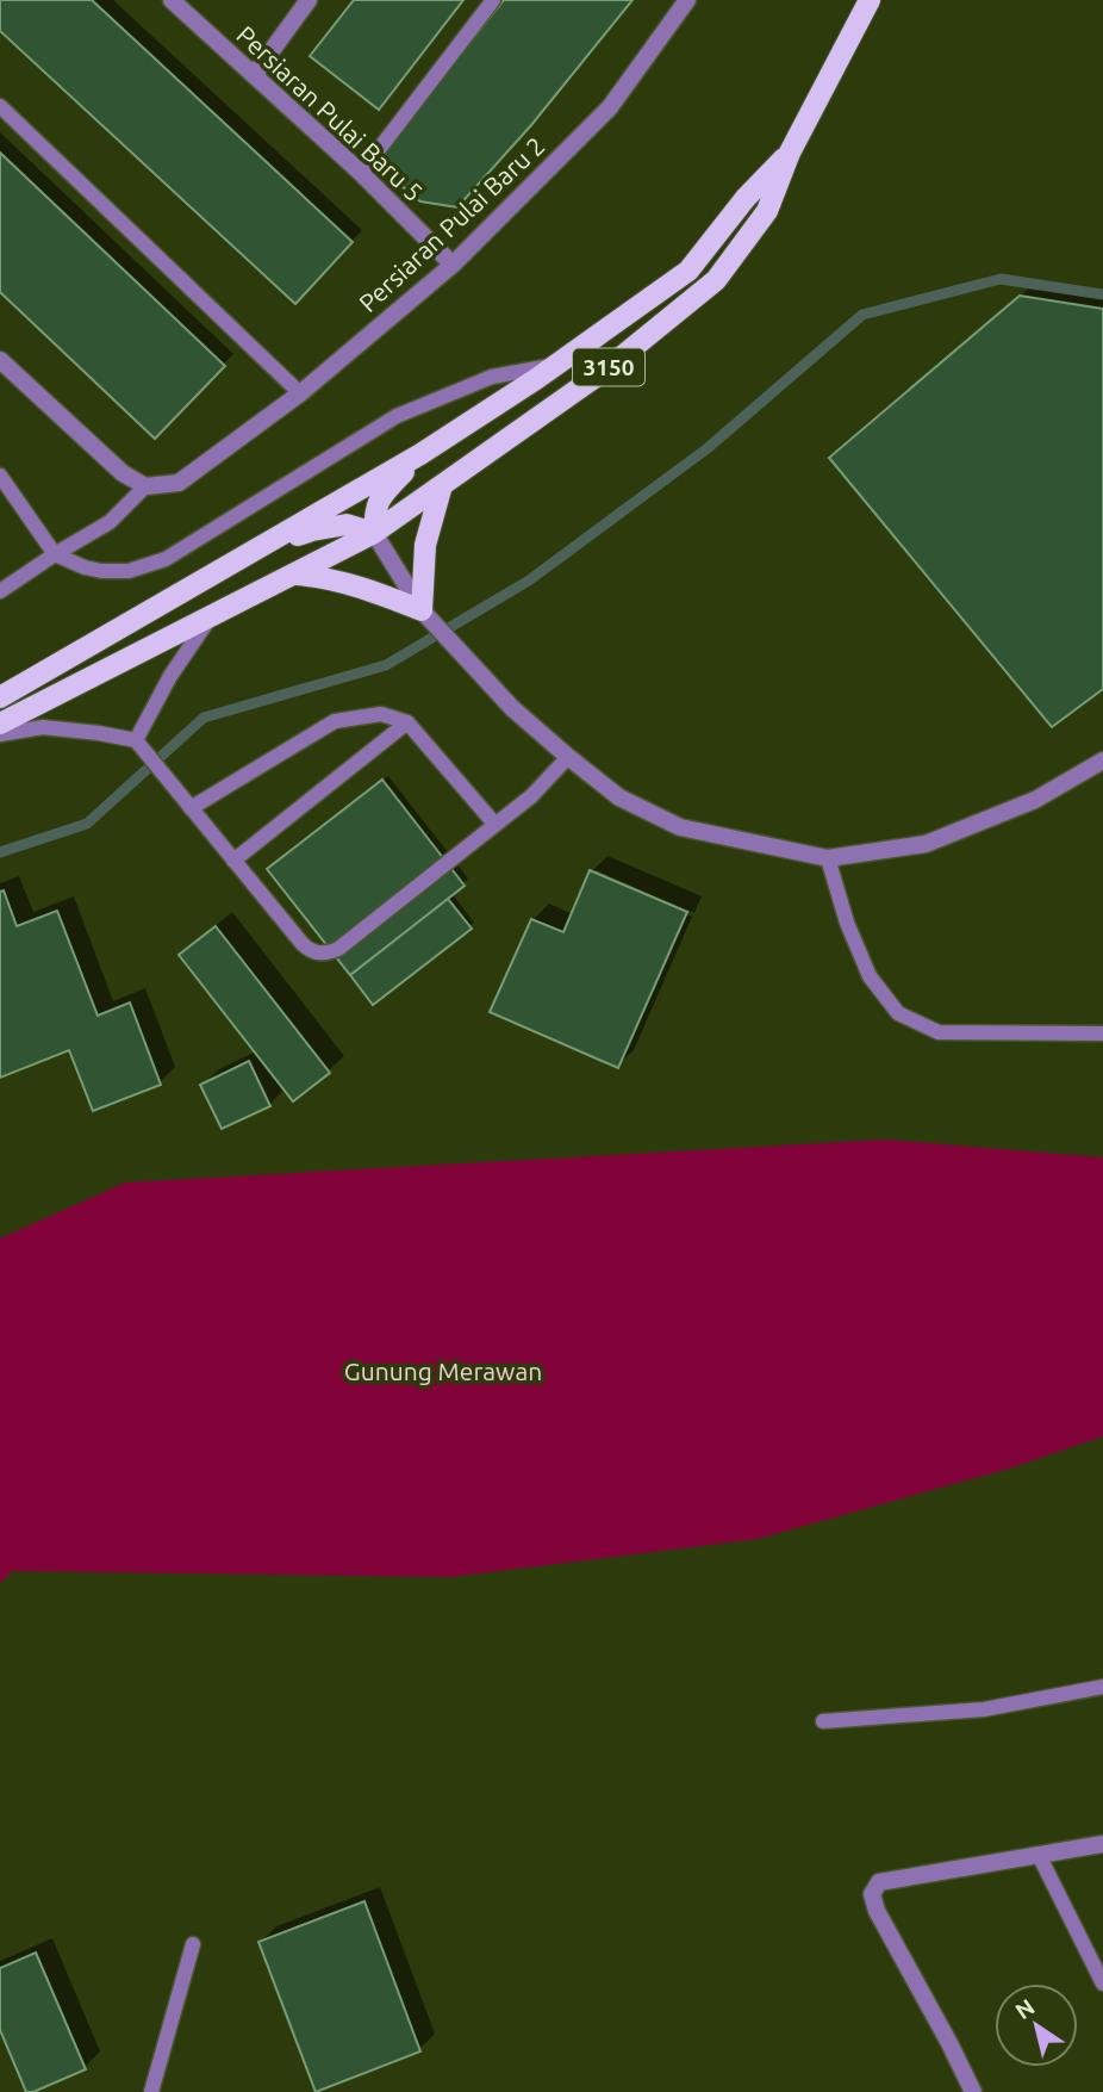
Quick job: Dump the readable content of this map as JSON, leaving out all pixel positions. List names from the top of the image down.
{
  "streets": {
    "main road": ["3150"],
    "street": ["Persiaran Pulai Baru 5", "Persiaran Pulai Baru 2"]
  },
  "crossings": [
    ["Persiaran Pulai Baru 5", "Persiaran Pulai Baru 2"]
  ],
  "parks": ["Gunung Merawan"],
  "north": "top left"
}
